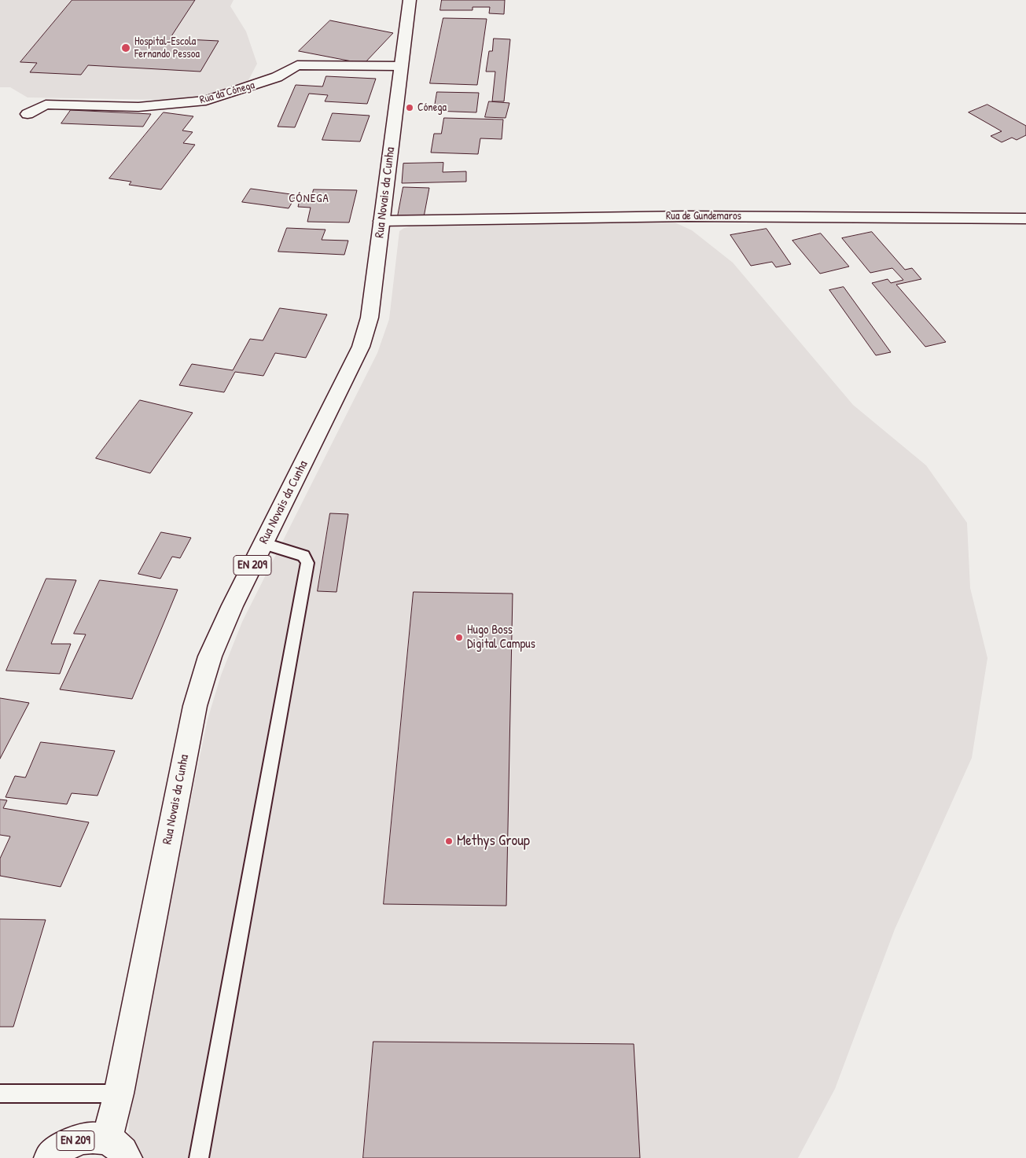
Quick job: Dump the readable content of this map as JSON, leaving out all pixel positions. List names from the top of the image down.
{
  "streets": {
    "main road": [
      "Rua da Cónega",
      "Rua Novais da Cunha",
      "Rua de Gundemaros",
      "EN 209"
    ]
  },
  "crossings": [
    ["Rua da Cónega", "Rua Novais da Cunha"],
    ["Rua Novais da Cunha", "Rua de Gundemaros"],
    ["Rua Novais da Cunha", "EN 209"]
  ],
  "districts": ["CÓNEGA"],
  "places": [
    "Hospital-Escola Fernando Pessoa",
    "Cónega",
    "Hugo Boss Digital Campus",
    "Methys Group"
  ]
}
